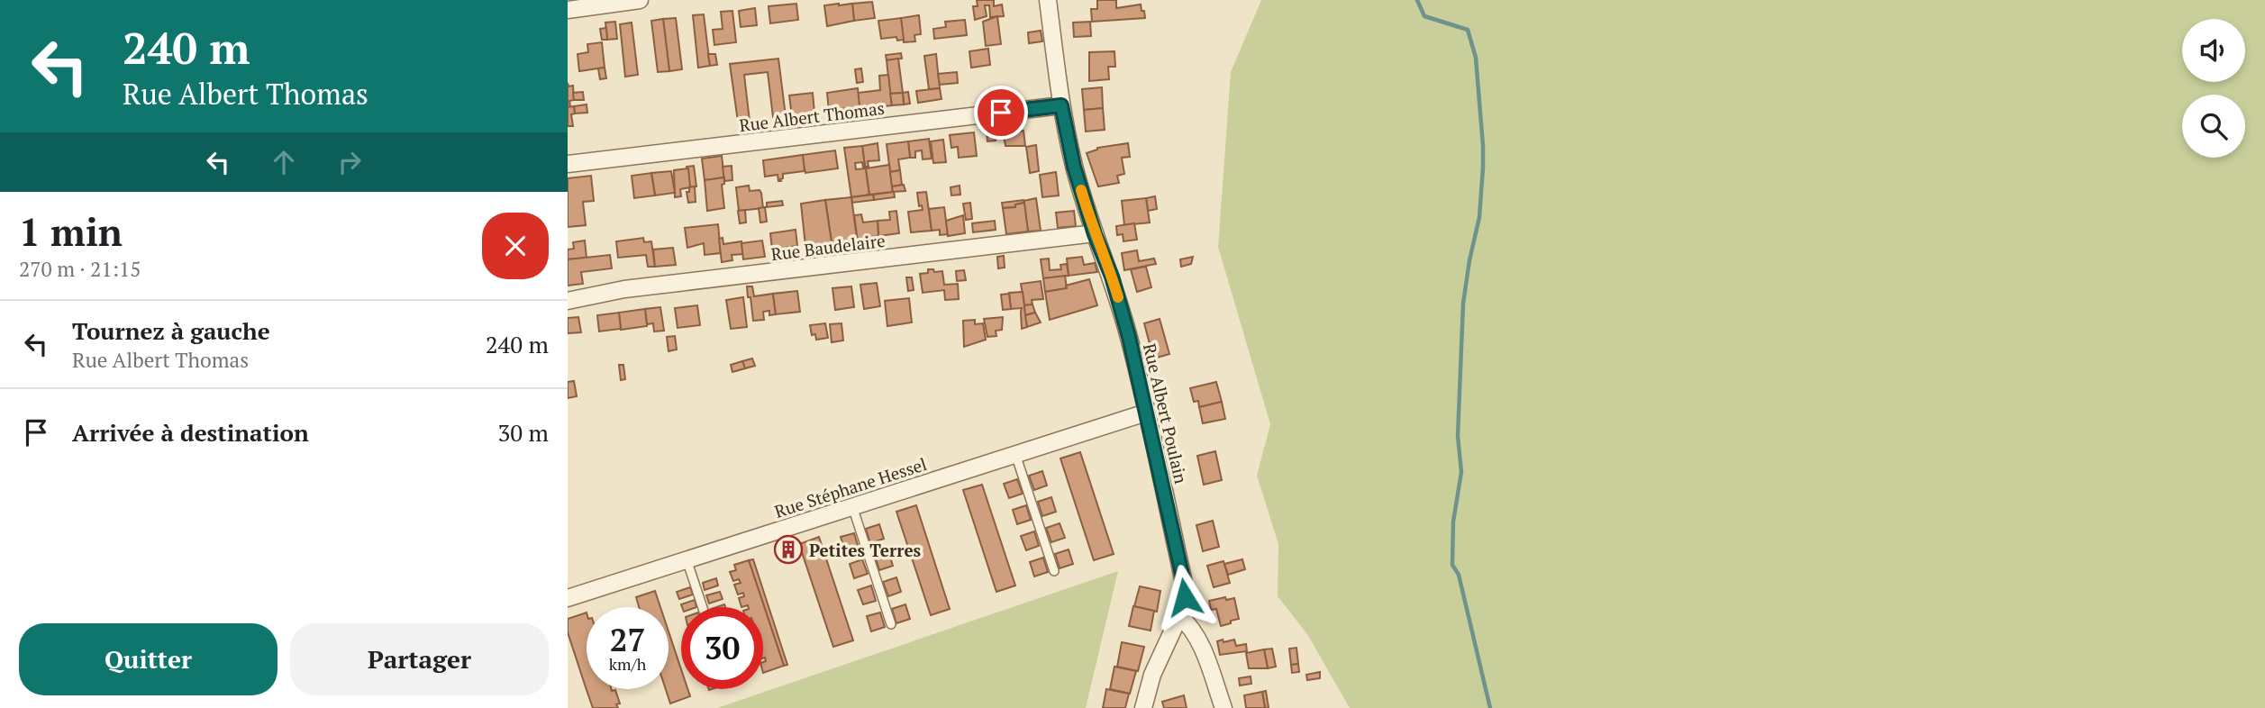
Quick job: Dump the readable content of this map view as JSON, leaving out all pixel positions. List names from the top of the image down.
{
  "streets": {
    "street": [
      "Rue Albert Thomas",
      "Rue Baudelaire",
      "Rue Albert Poulain",
      "Rue Stéphane Hessel"
    ]
  },
  "crossings": [
    ["Rue Albert Thomas", "Rue Albert Poulain"],
    ["Rue Baudelaire", "Rue Albert Poulain"],
    ["Rue Albert Poulain", "Rue Stéphane Hessel"]
  ],
  "places": {
    "building": ["Petites Terres"]
  },
  "page": {
    "turn": ["240 m", "Rue Albert Thomas"],
    "heading": ["1 min", "270 m · 21:15"],
    "list": [
      {
        "name": "Tournez à gauche",
        "note": "Rue Albert Thomas",
        "value": "240 m"
      },
      {
        "name": "Arrivée à destination",
        "value": "30 m"
      }
    ],
    "speed": "27 km/h",
    "limit": "30",
    "buttons": ["Quitter", "Partager"]
  }
}
